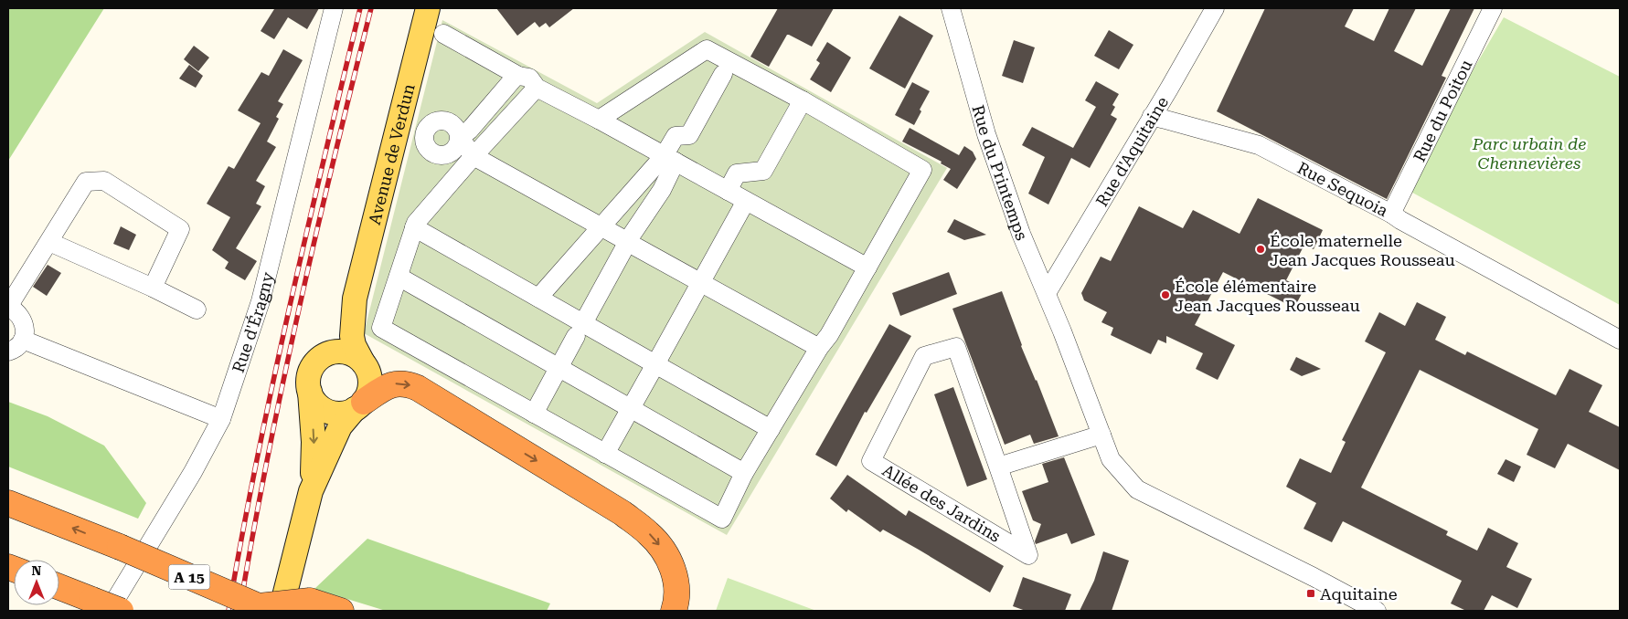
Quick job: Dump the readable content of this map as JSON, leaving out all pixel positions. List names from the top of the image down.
{
  "streets": {
    "highway": ["A 15"],
    "main road": ["Avenue de Verdun"],
    "street": [
      "Rue du Poitou",
      "Rue d'Aquitaine",
      "Rue du Printemps",
      "Rue Sequoia",
      "Rue d'Éragny",
      "Allée des Jardins"
    ]
  },
  "crossings": [
    ["Rue du Poitou", "Rue Sequoia"],
    ["Rue d'Aquitaine", "Rue du Printemps"],
    ["Rue d'Aquitaine", "Rue Sequoia"]
  ],
  "parks": ["Parc urbain de Chennevières"],
  "places": {
    "other": ["École maternelle Jean Jacques Rousseau", "École élémentaire Jean Jacques Rousseau"],
    "transit": ["Aquitaine"]
  },
  "north": "top"
}
